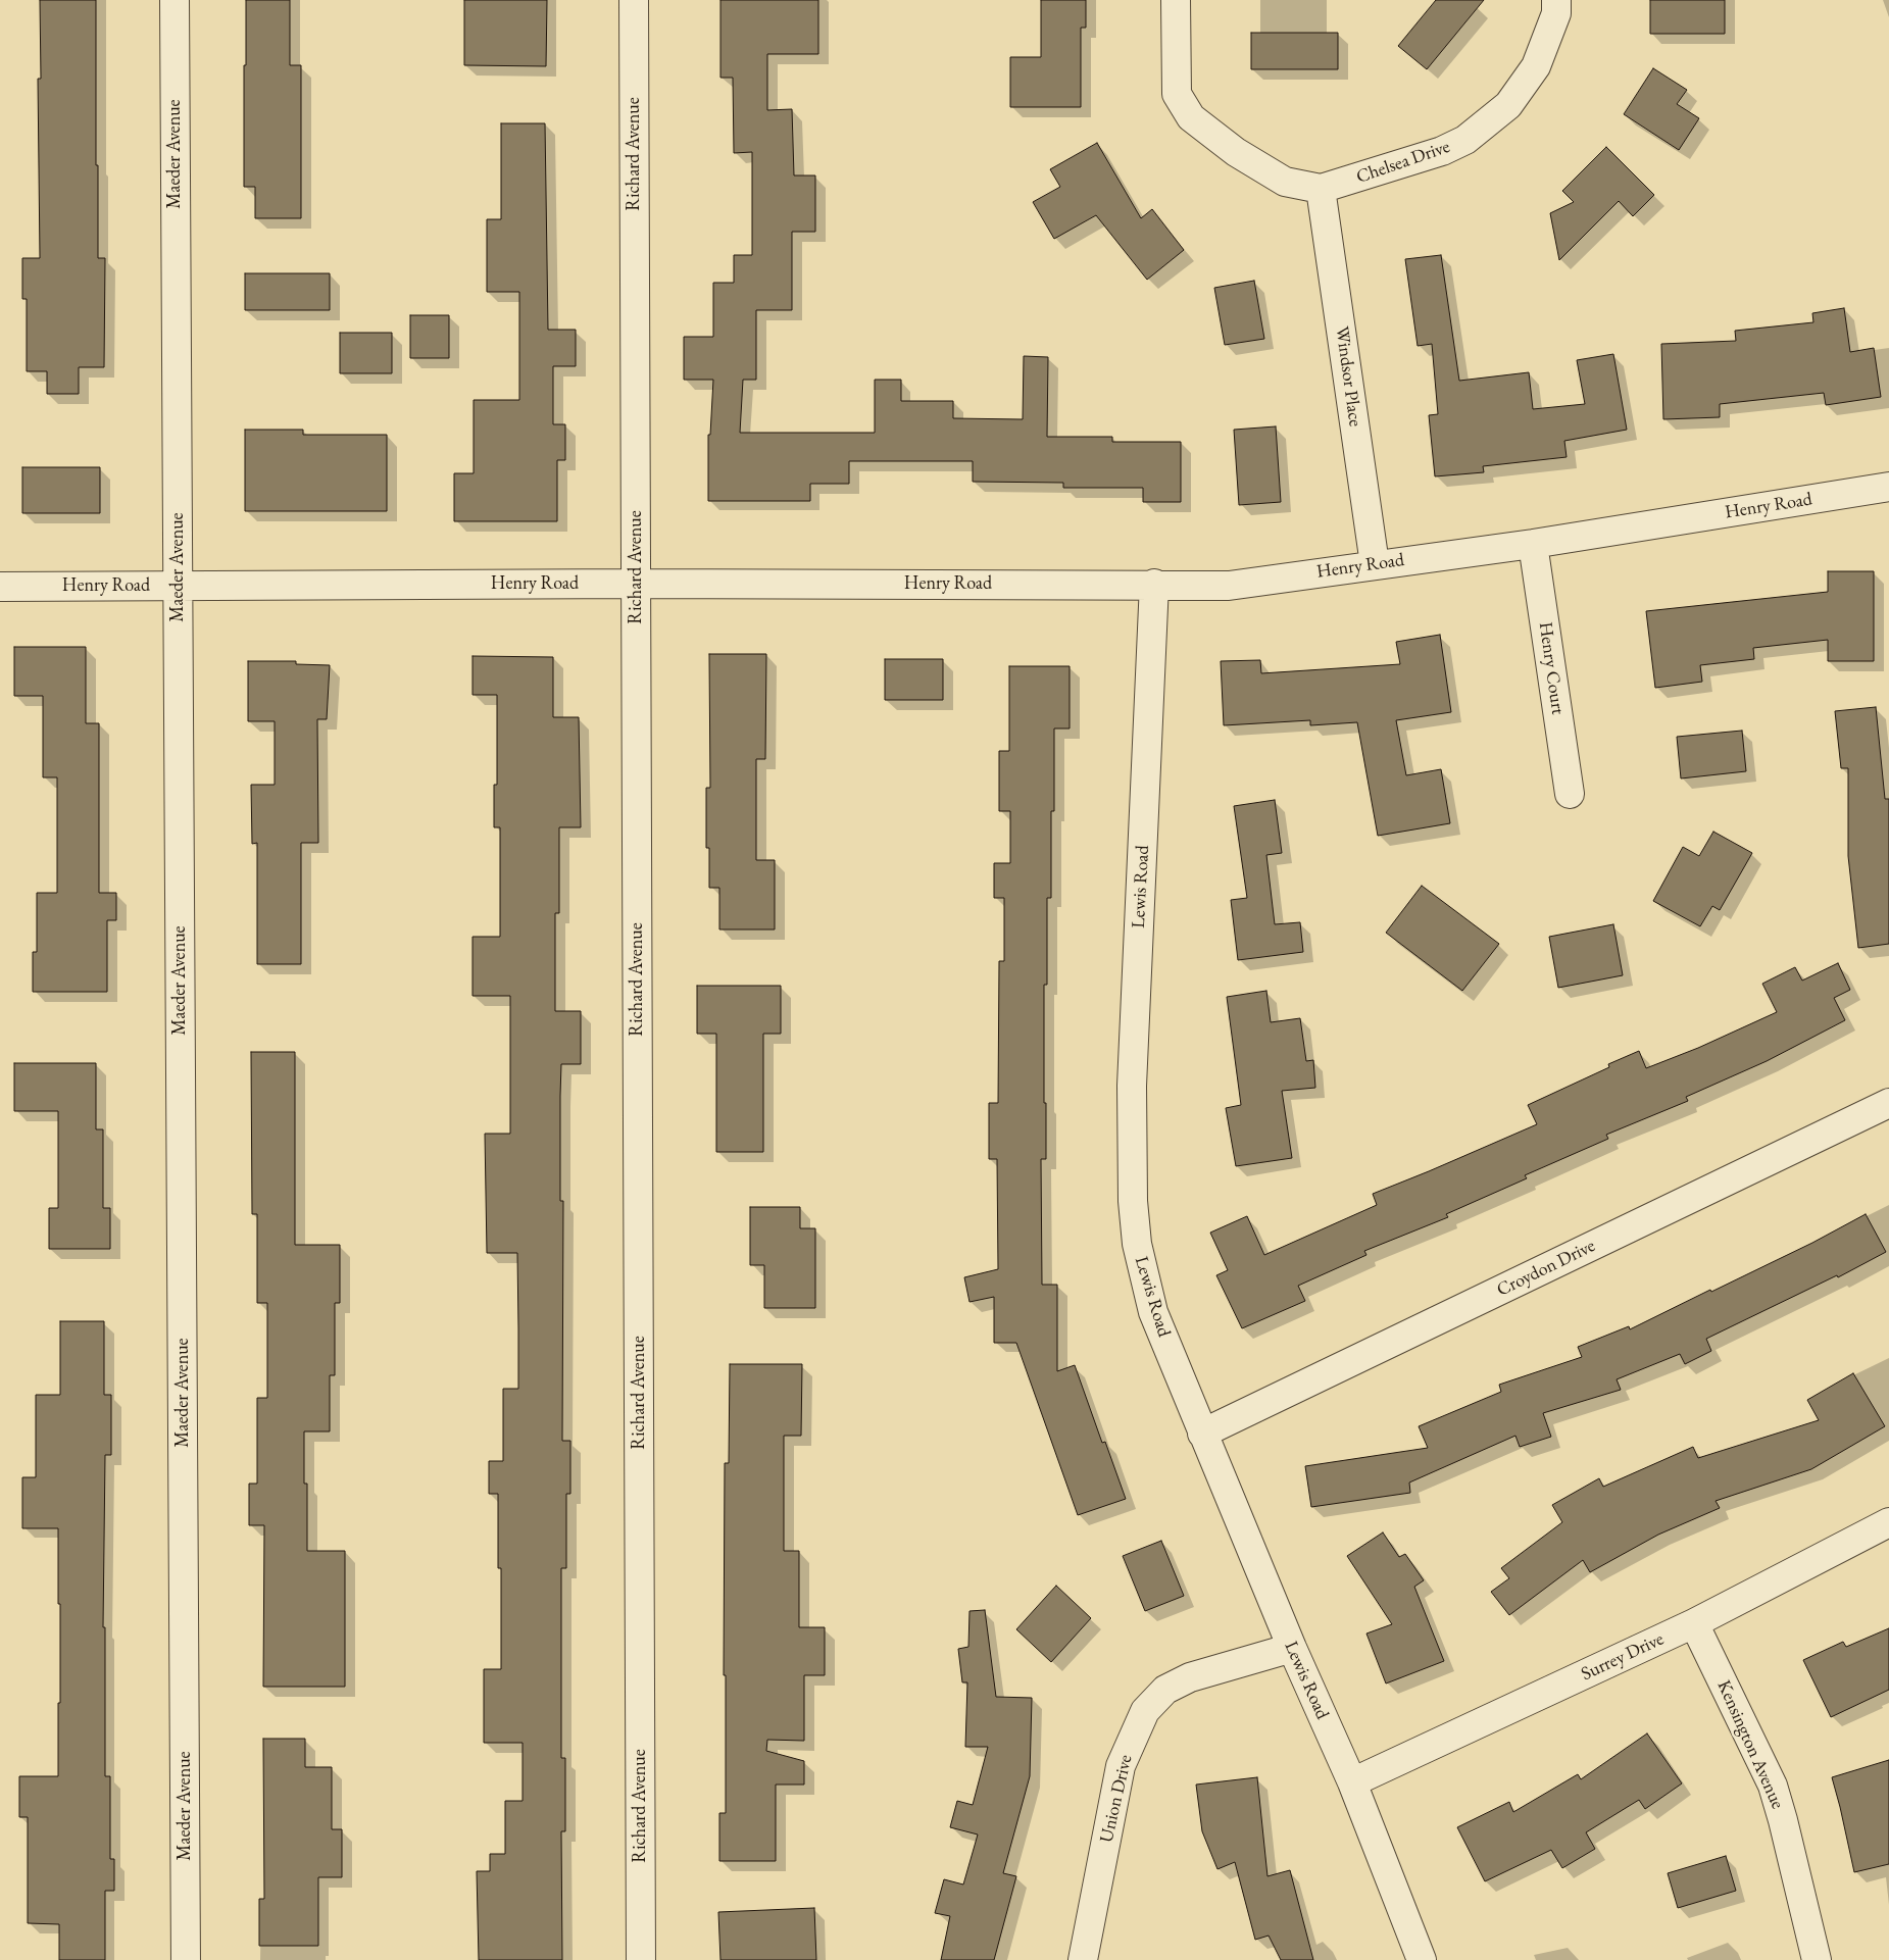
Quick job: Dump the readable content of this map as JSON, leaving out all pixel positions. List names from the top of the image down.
{
  "streets": {
    "street": [
      "Maeder Avenue",
      "Richard Avenue",
      "Chelsea Drive",
      "Windsor Place",
      "Henry Road",
      "Henry Court",
      "Lewis Road",
      "Croydon Drive",
      "Surrey Drive",
      "Kensington Avenue",
      "Union Drive"
    ]
  },
  "crossings": [
    ["Maeder Avenue", "Henry Road"],
    ["Richard Avenue", "Henry Road"],
    ["Chelsea Drive", "Windsor Place"],
    ["Windsor Place", "Henry Road"],
    ["Henry Road", "Henry Court"],
    ["Henry Road", "Lewis Road"],
    ["Lewis Road", "Croydon Drive"],
    ["Lewis Road", "Surrey Drive"],
    ["Lewis Road", "Union Drive"],
    ["Surrey Drive", "Kensington Avenue"]
  ]
}
